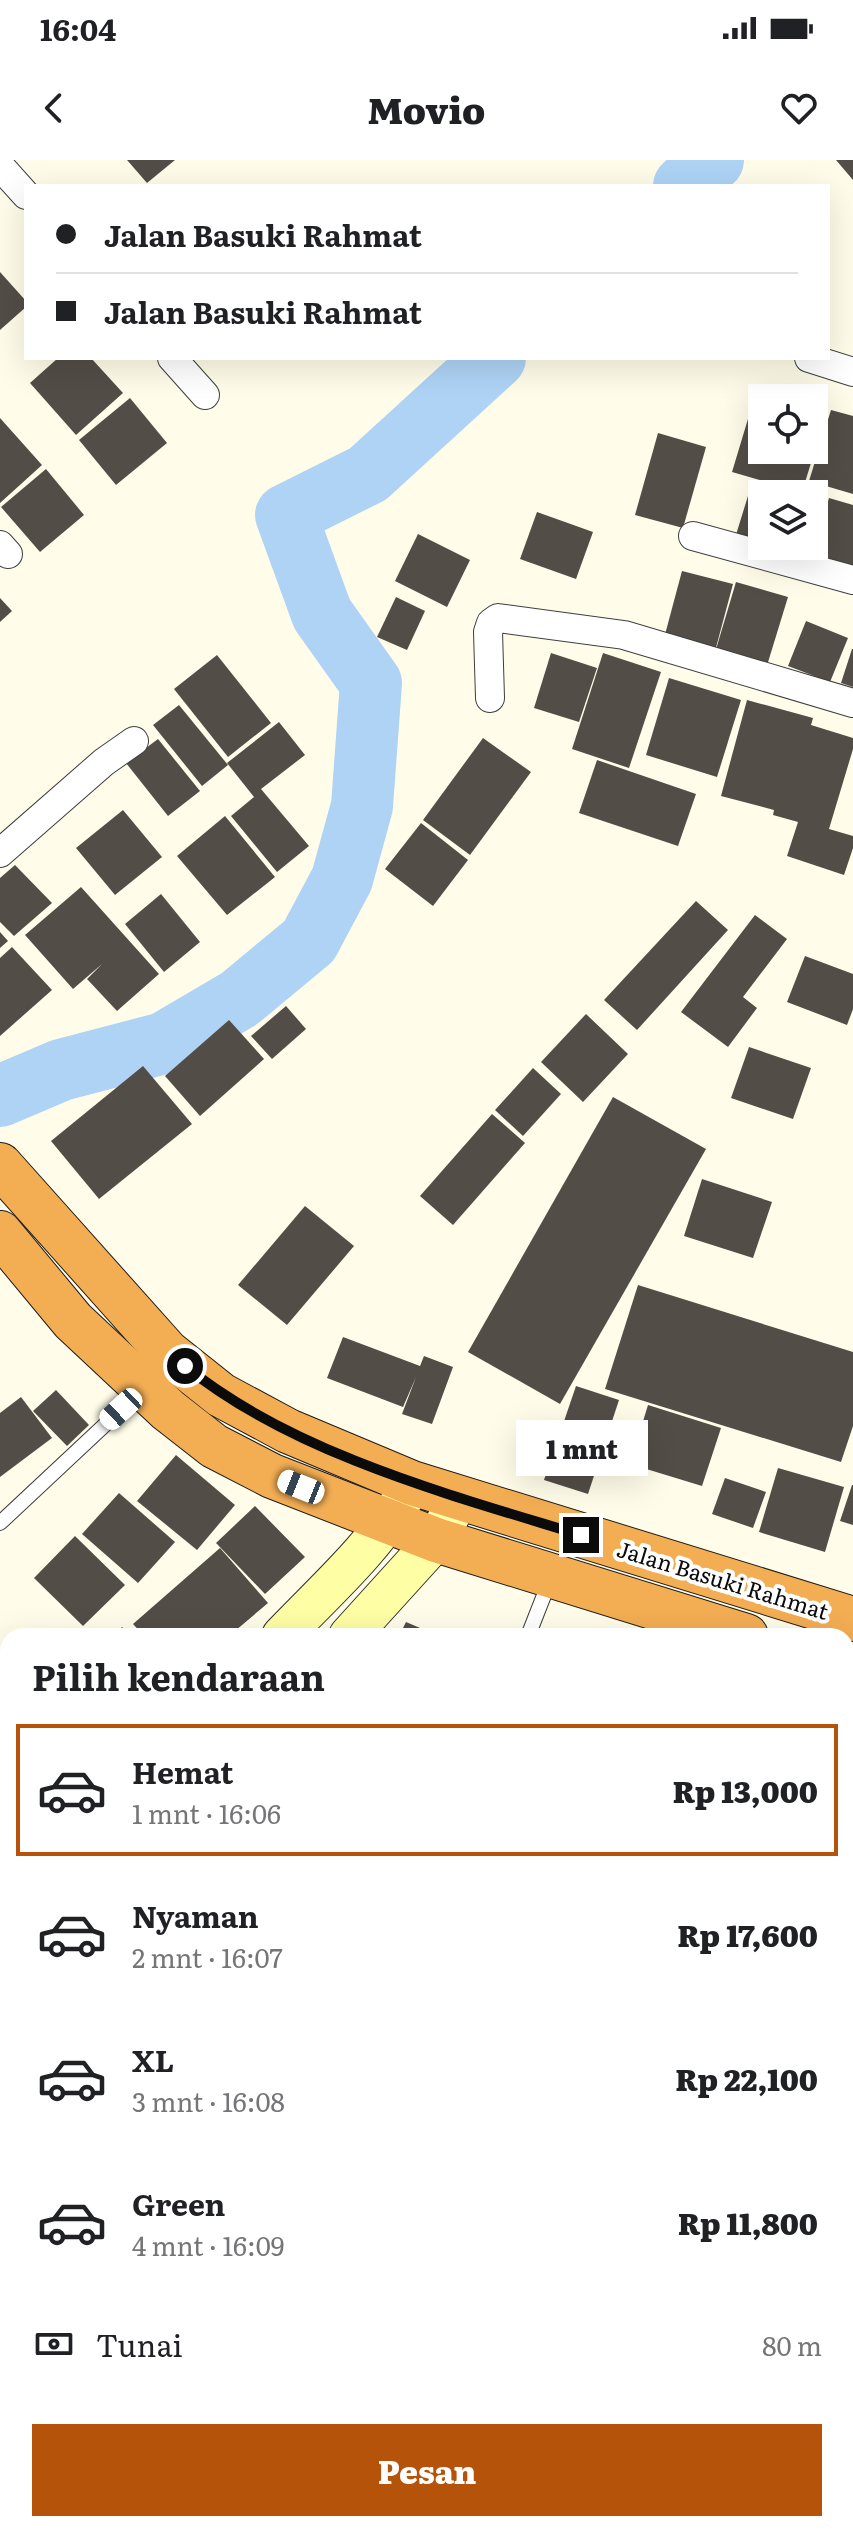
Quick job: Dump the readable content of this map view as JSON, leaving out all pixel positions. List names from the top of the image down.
{
  "streets": {
    "highway": ["Jalan Basuki Rahmat"]
  },
  "page": {
    "status": "16:04",
    "header": "Movio",
    "banner": ["Jalan Basuki Rahmat", "Jalan Basuki Rahmat"],
    "bubble": "1 mnt",
    "heading": "Pilih kendaraan",
    "list": [
      {
        "name": "Hemat",
        "note": "1 mnt · 16:06",
        "value": "Rp 13,000"
      },
      {
        "name": "Nyaman",
        "note": "2 mnt · 16:07",
        "value": "Rp 17,600"
      },
      {
        "name": "XL",
        "note": "3 mnt · 16:08",
        "value": "Rp 22,100"
      },
      {
        "name": "Green",
        "note": "4 mnt · 16:09",
        "value": "Rp 11,800"
      }
    ],
    "pay": ["Tunai", "80 m"],
    "buttons": "Pesan"
  }
}
